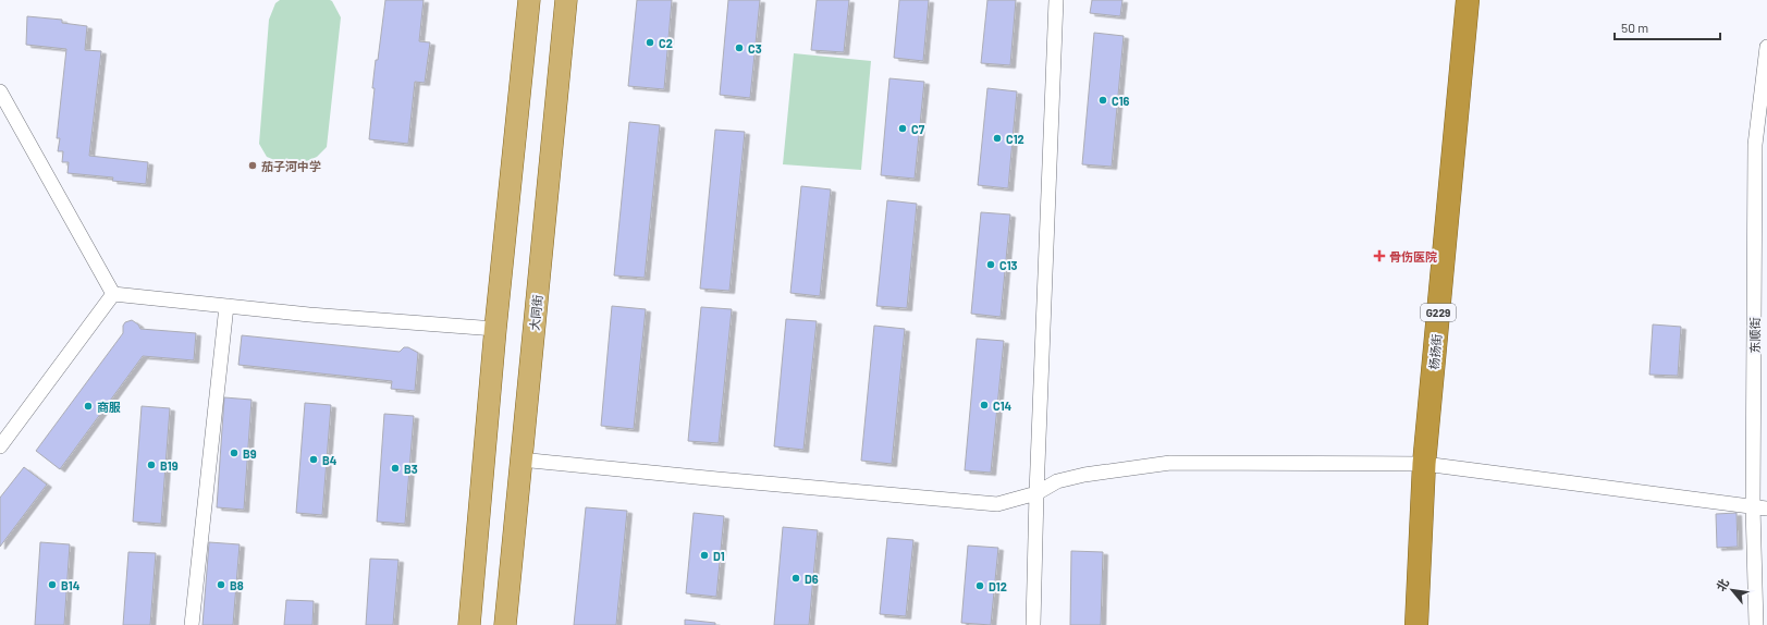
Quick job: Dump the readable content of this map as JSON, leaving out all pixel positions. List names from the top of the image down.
{
  "streets": {
    "highway": ["G229", "杨扬街"],
    "main road": ["大同街"],
    "street": ["东顺街"]
  },
  "places": {
    "other": [
      "C2",
      "C3",
      "C16",
      "C7",
      "C12",
      "茄子河中学",
      "C13",
      "C14",
      "商服",
      "B9",
      "B4",
      "B19",
      "B3",
      "D1",
      "D6",
      "B14",
      "B8",
      "D12"
    ],
    "health": ["骨伤医院"]
  },
  "scale_bar": "50 m",
  "north": "top left"
}
